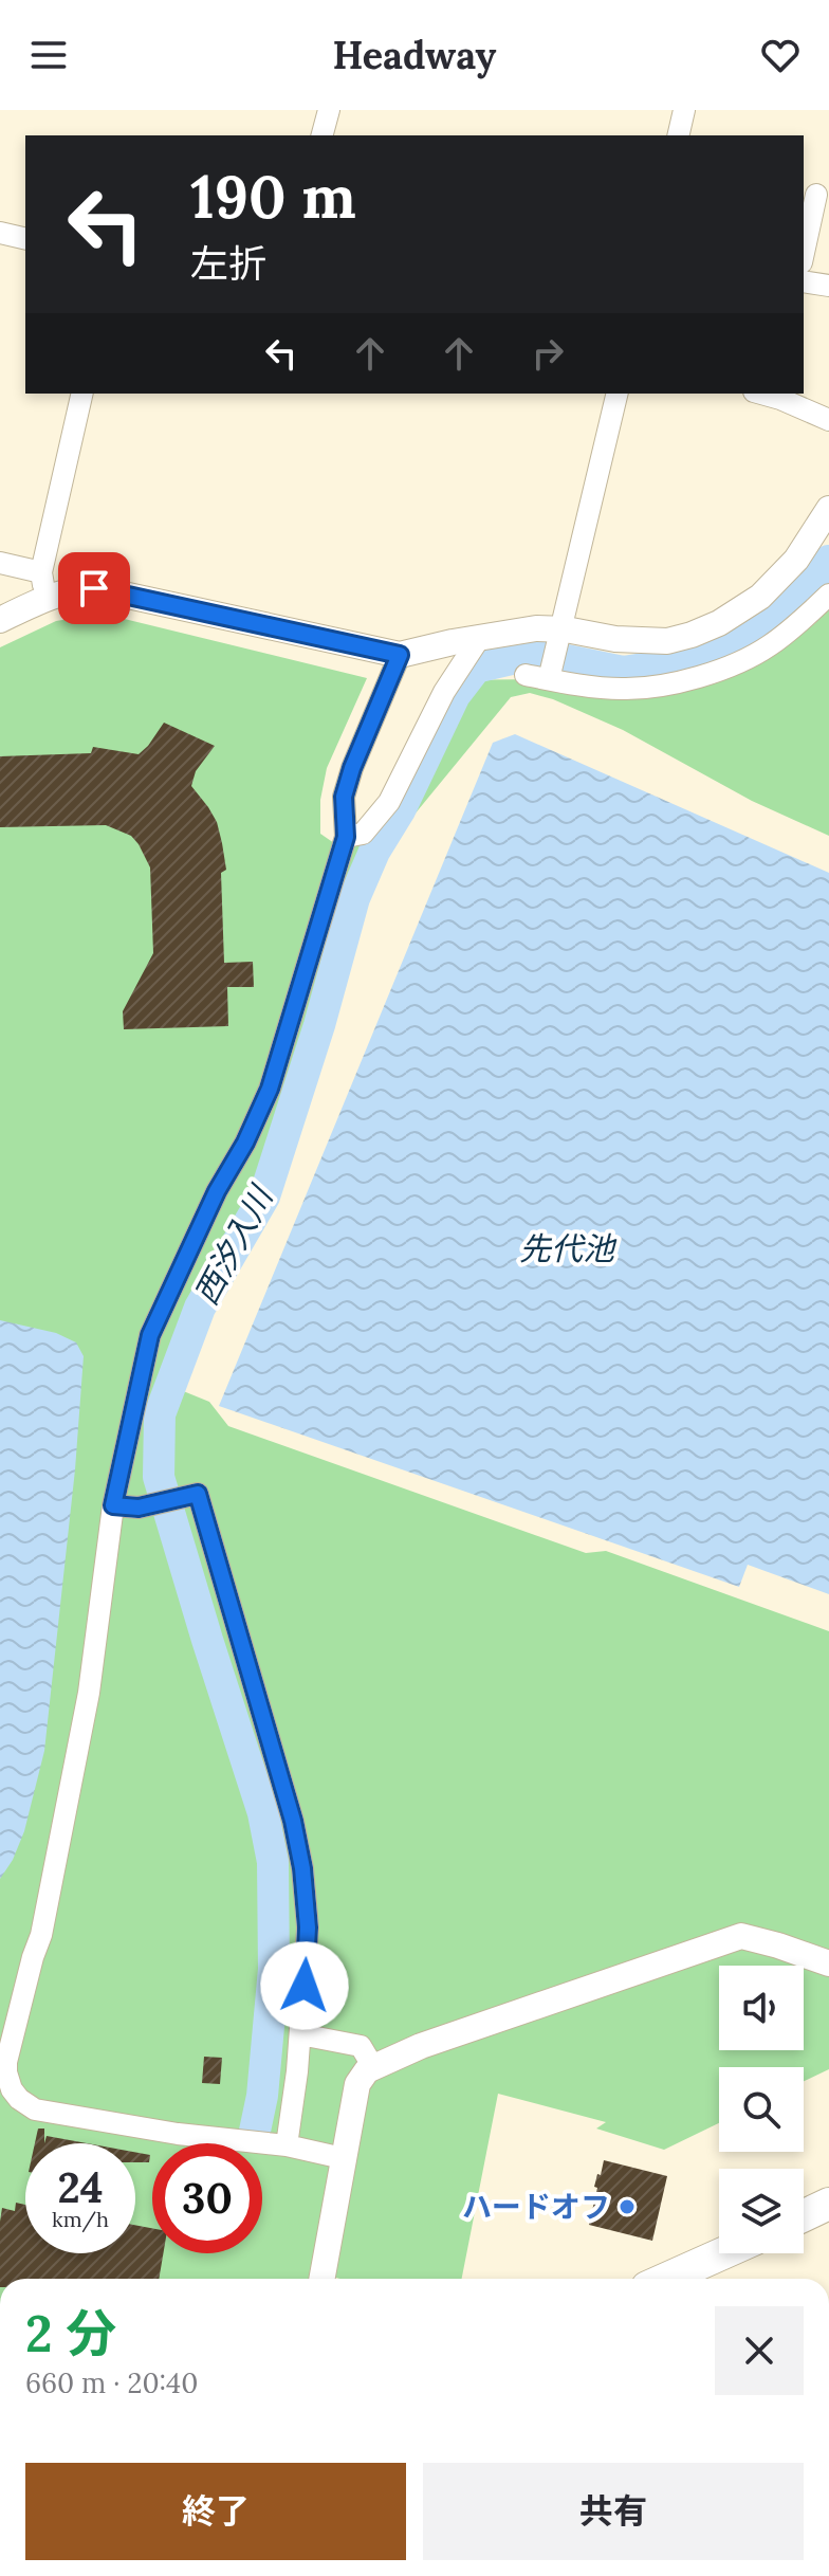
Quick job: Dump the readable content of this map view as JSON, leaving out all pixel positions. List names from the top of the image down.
{
  "water": ["西汐入川", "先代池"],
  "places": ["ハードオフ"],
  "page": {
    "header": "Headway",
    "turn": ["190 m", "左折"],
    "speed": "24 km/h",
    "limit": "30",
    "heading": ["2 分", "660 m · 20:40"],
    "buttons": ["終了", "共有"]
  }
}
